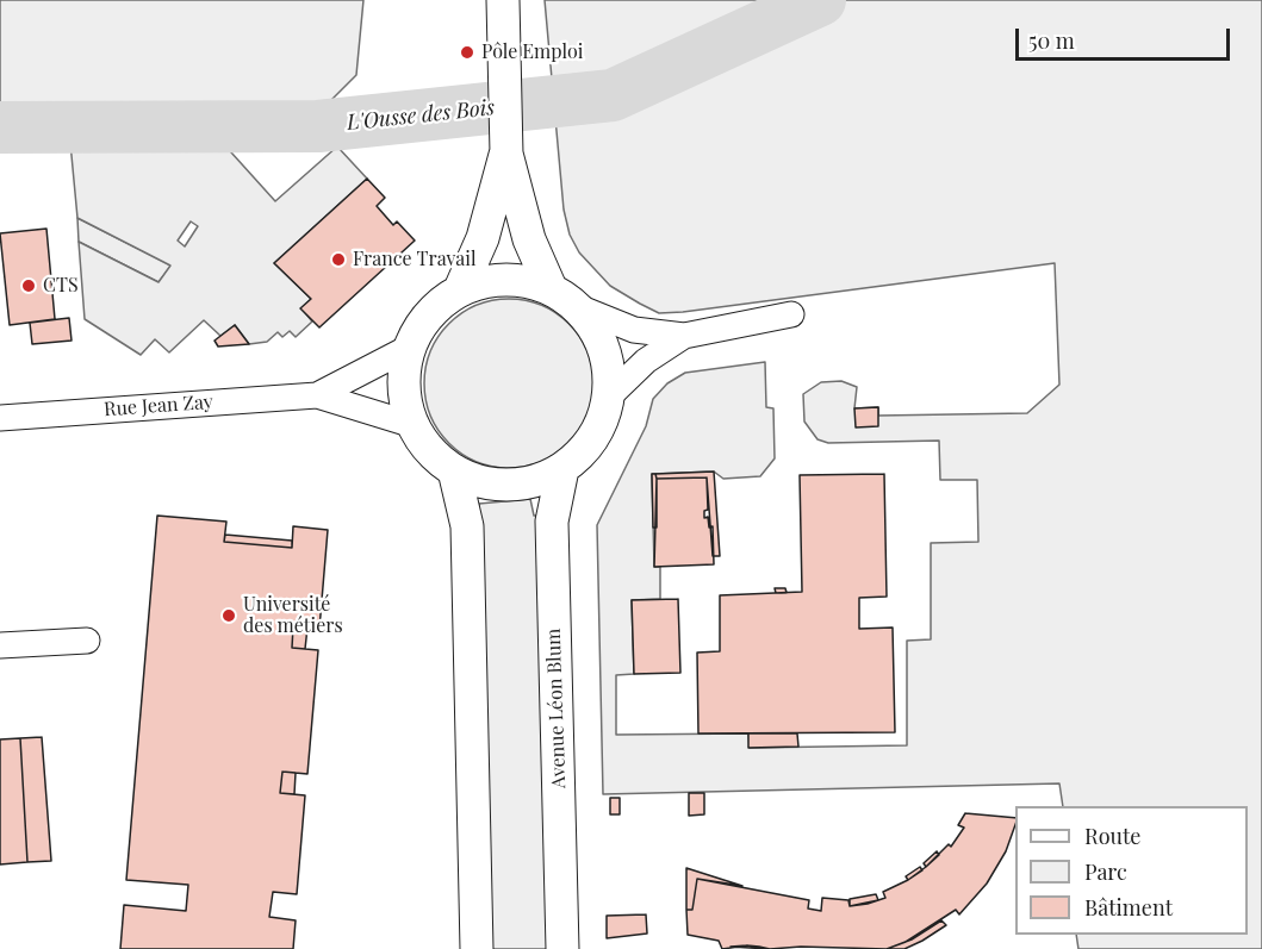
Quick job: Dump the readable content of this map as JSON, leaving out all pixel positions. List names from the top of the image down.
{
  "streets": {
    "street": ["Rue Jean Zay", "Avenue Léon Blum"]
  },
  "crossings": [
    ["Rue Jean Zay", "Avenue Léon Blum"]
  ],
  "water": ["L'Ousse des Bois"],
  "places": [
    "Pôle Emploi",
    "France Travail",
    "CTS",
    "Université des métiers"
  ],
  "legend": ["Route", "Parc", "Bâtiment"],
  "scale_bar": "50 m"
}
